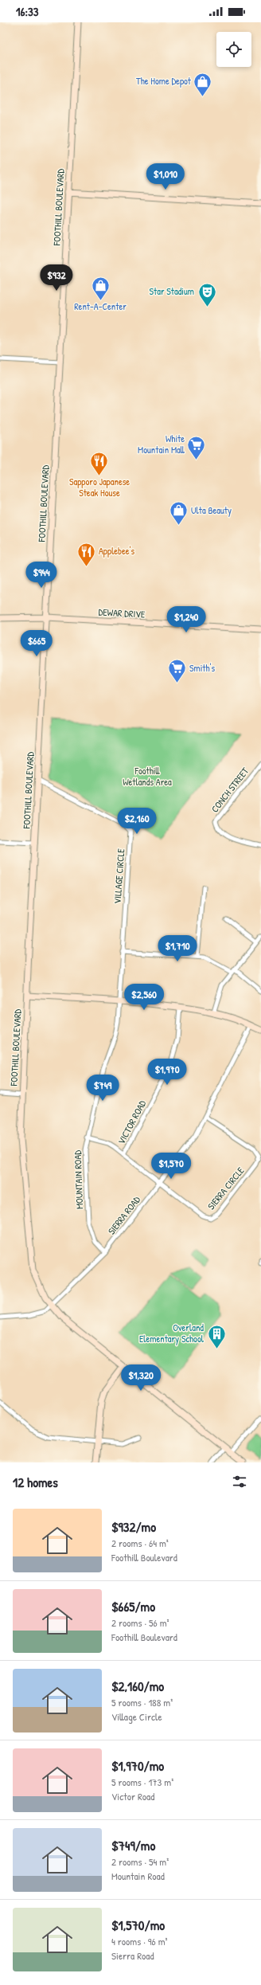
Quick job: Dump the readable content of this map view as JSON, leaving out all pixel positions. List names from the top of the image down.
{
  "streets": {
    "street": [
      "FOOTHILL BOULEVARD",
      "DEWAR DRIVE",
      "CONCH STREET",
      "VILLAGE CIRCLE",
      "VICTOR ROAD",
      "MOUNTAIN ROAD",
      "SIERRA CIRCLE",
      "SIERRA ROAD"
    ]
  },
  "crossings": [
    ["FOOTHILL BOULEVARD", "DEWAR DRIVE"],
    ["FOOTHILL BOULEVARD", "VILLAGE CIRCLE"],
    ["FOOTHILL BOULEVARD", "SIERRA ROAD"],
    ["VILLAGE CIRCLE", "MOUNTAIN ROAD"],
    ["MOUNTAIN ROAD", "SIERRA ROAD"],
    ["SIERRA CIRCLE", "SIERRA ROAD"]
  ],
  "parks": ["Foothill Wetlands Area"],
  "places": {
    "shop": ["The Home Depot", "Rent-A-Center", "Ulta Beauty"],
    "theatre": ["Star Stadium"],
    "supermarket": ["White Mountain Mall", "Smith's"],
    "restaurant": ["Sapporo Japanese Steak House", "Applebee's"],
    "building": ["Overland Elementary School"]
  },
  "page": {
    "status": "16:33",
    "price": [
      "$1,010",
      "$932",
      "$944",
      "$1,240",
      "$665",
      "$2,160",
      "$1,710",
      "$2,560",
      "$1,970",
      "$749",
      "$1,570",
      "$1,320"
    ],
    "heading": "12 homes",
    "list": [
      {
        "name": "$932/mo",
        "note": "2 rooms · 64 m² · Foothill Boulevard"
      },
      {
        "name": "$665/mo",
        "note": "2 rooms · 56 m² · Foothill Boulevard"
      },
      {
        "name": "$2,160/mo",
        "note": "5 rooms · 188 m² · Village Circle"
      },
      {
        "name": "$1,970/mo",
        "note": "5 rooms · 173 m² · Victor Road"
      },
      {
        "name": "$749/mo",
        "note": "2 rooms · 54 m² · Mountain Road"
      },
      {
        "name": "$1,570/mo",
        "note": "4 rooms · 96 m² · Sierra Road"
      }
    ]
  }
}
